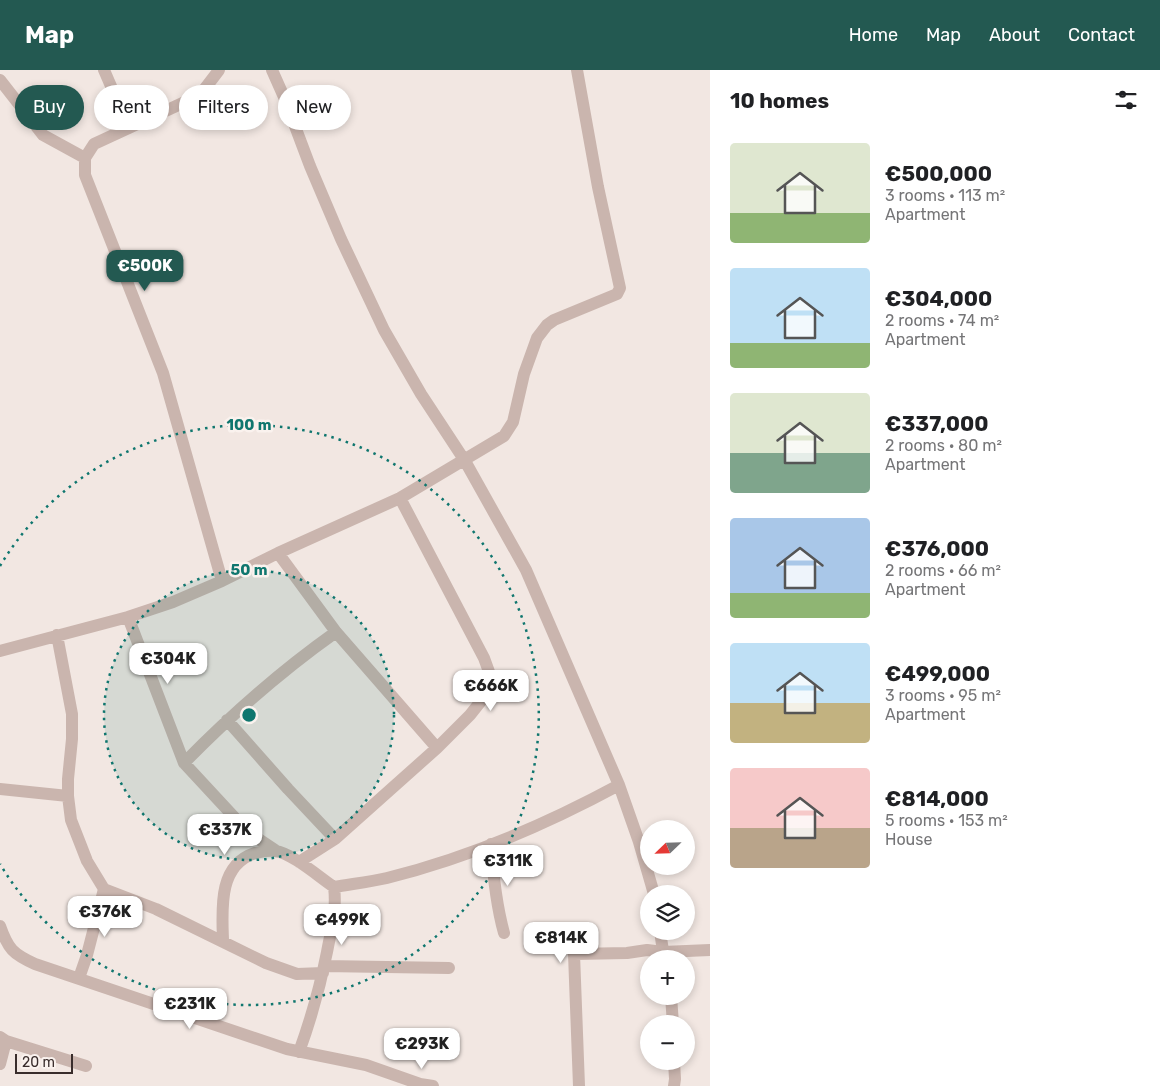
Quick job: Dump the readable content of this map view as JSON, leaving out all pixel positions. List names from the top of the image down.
{
  "scale_bar": "20 m",
  "north": "bottom left",
  "page": {
    "header": "Map",
    "nav": [
      "Home",
      "Map",
      "About",
      "Contact"
    ],
    "heading": "10 homes",
    "chip": [
      "Buy",
      "Rent",
      "Filters",
      "New"
    ],
    "list": [
      {
        "name": "€500,000",
        "note": "3 rooms · 113 m² · Apartment"
      },
      {
        "name": "€304,000",
        "note": "2 rooms · 74 m² · Apartment"
      },
      {
        "name": "€337,000",
        "note": "2 rooms · 80 m² · Apartment"
      },
      {
        "name": "€376,000",
        "note": "2 rooms · 66 m² · Apartment"
      },
      {
        "name": "€499,000",
        "note": "3 rooms · 95 m² · Apartment"
      },
      {
        "name": "€814,000",
        "note": "5 rooms · 153 m² · House"
      }
    ],
    "price": [
      "€500K",
      "€304K",
      "€666K",
      "€337K",
      "€311K",
      "€376K",
      "€499K",
      "€814K",
      "€231K",
      "€293K"
    ],
    "map_buttons": ["+", "−"],
    "scale": "20 m"
  },
  "rings": ["100 m", "50 m"]
}
